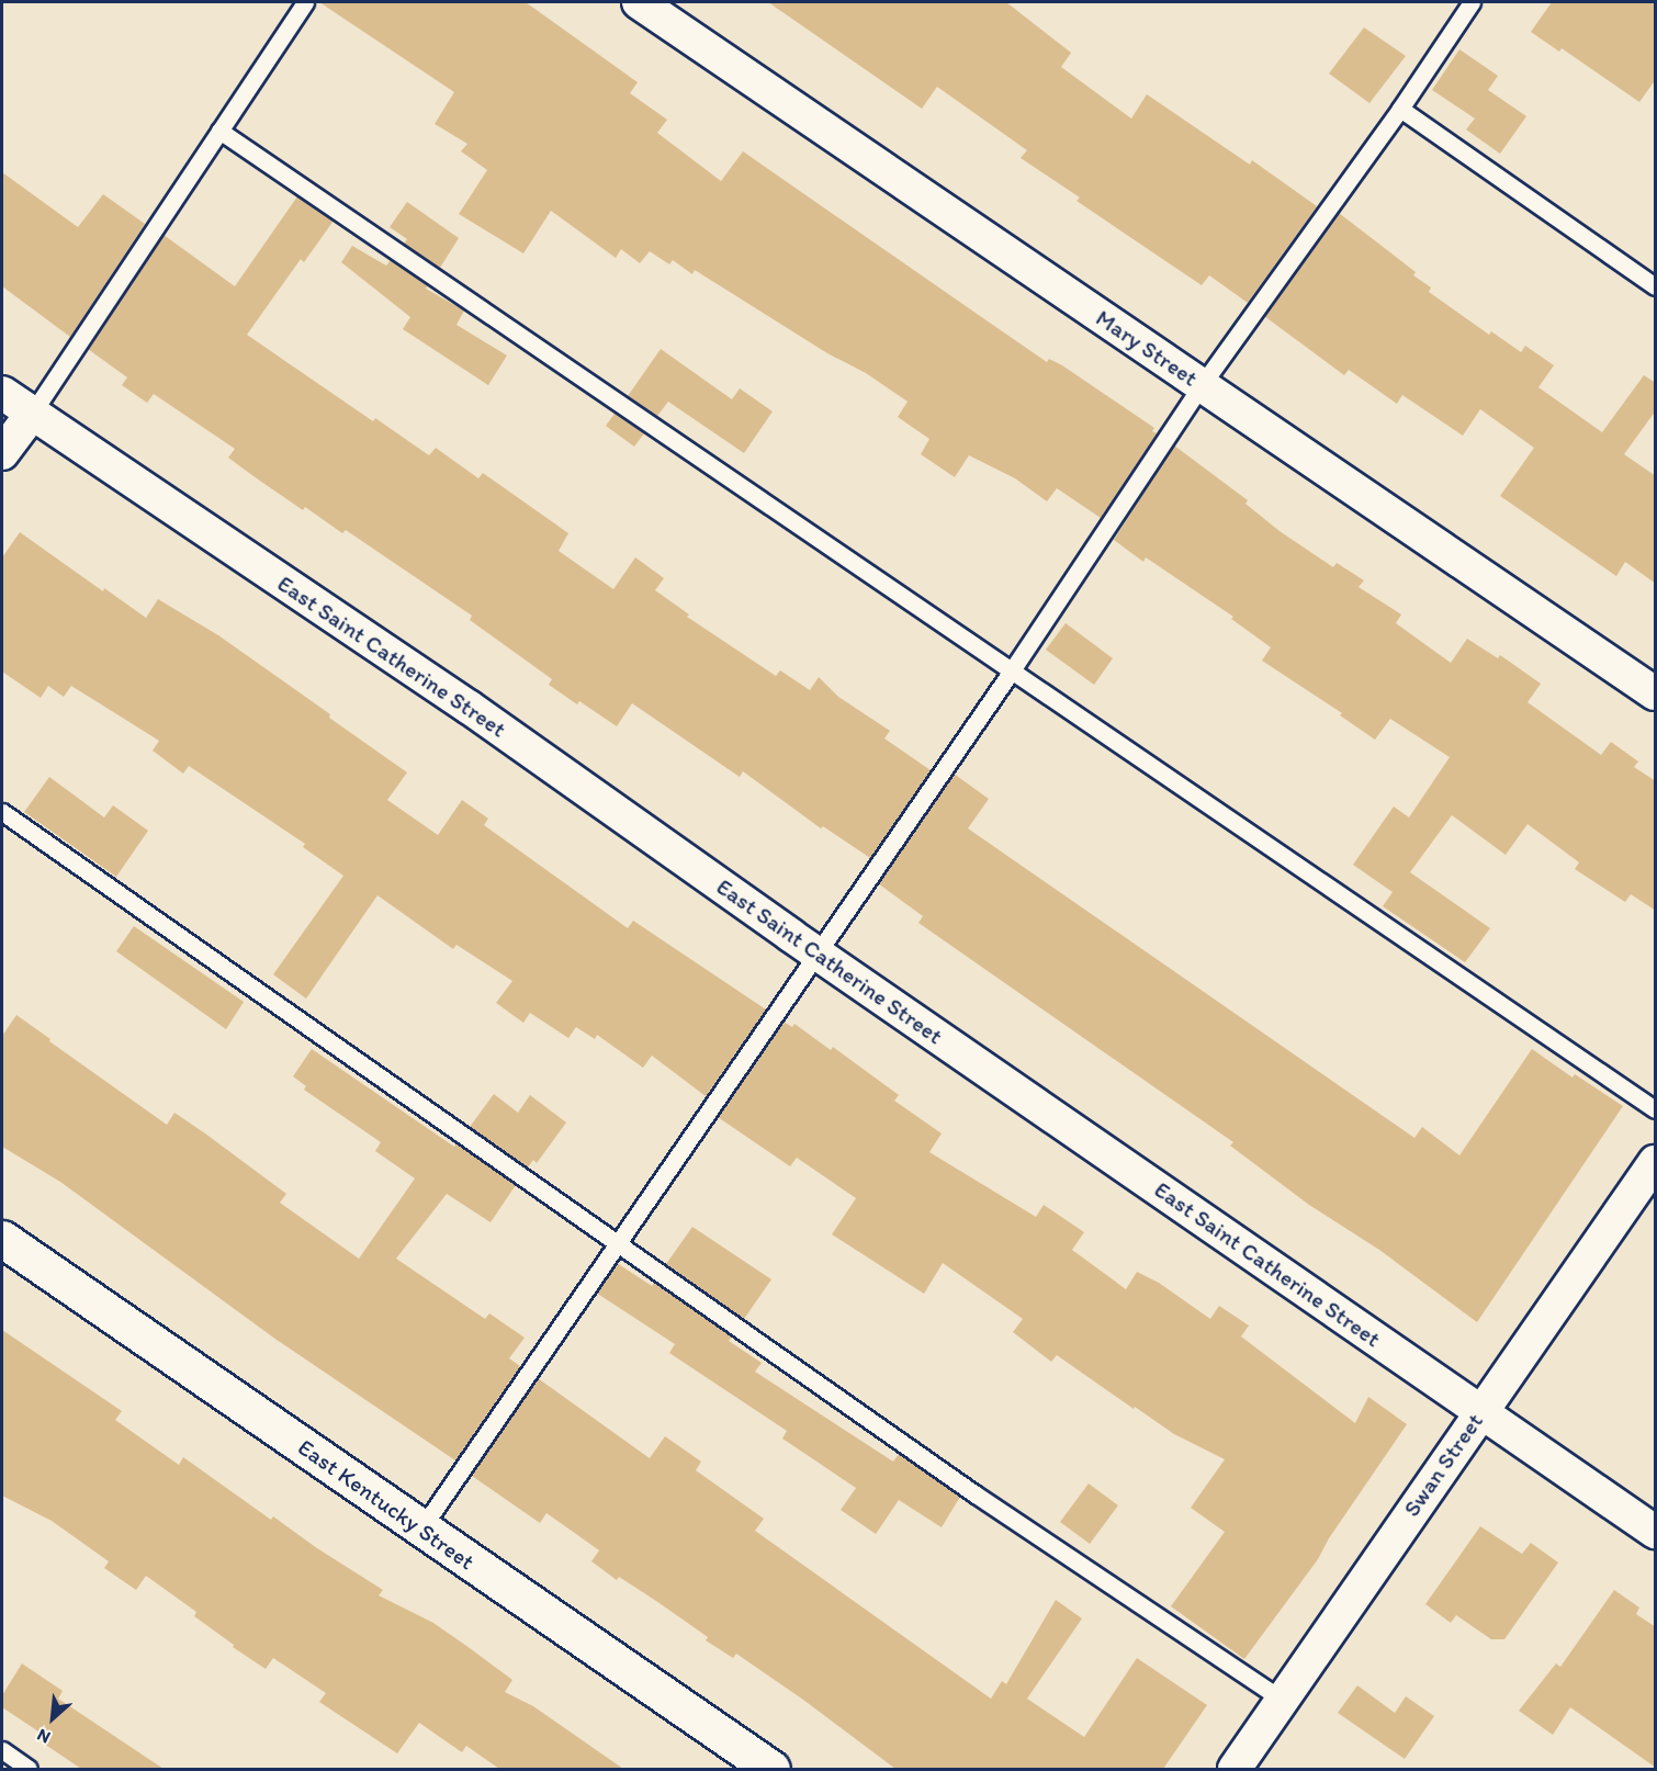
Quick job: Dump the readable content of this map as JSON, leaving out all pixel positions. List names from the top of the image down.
{
  "streets": {
    "street": [
      "Mary Street",
      "East Saint Catherine Street",
      "Swan Street",
      "East Kentucky Street"
    ]
  },
  "crossings": [
    ["East Saint Catherine Street", "Swan Street"]
  ],
  "north": "bottom left"
}
